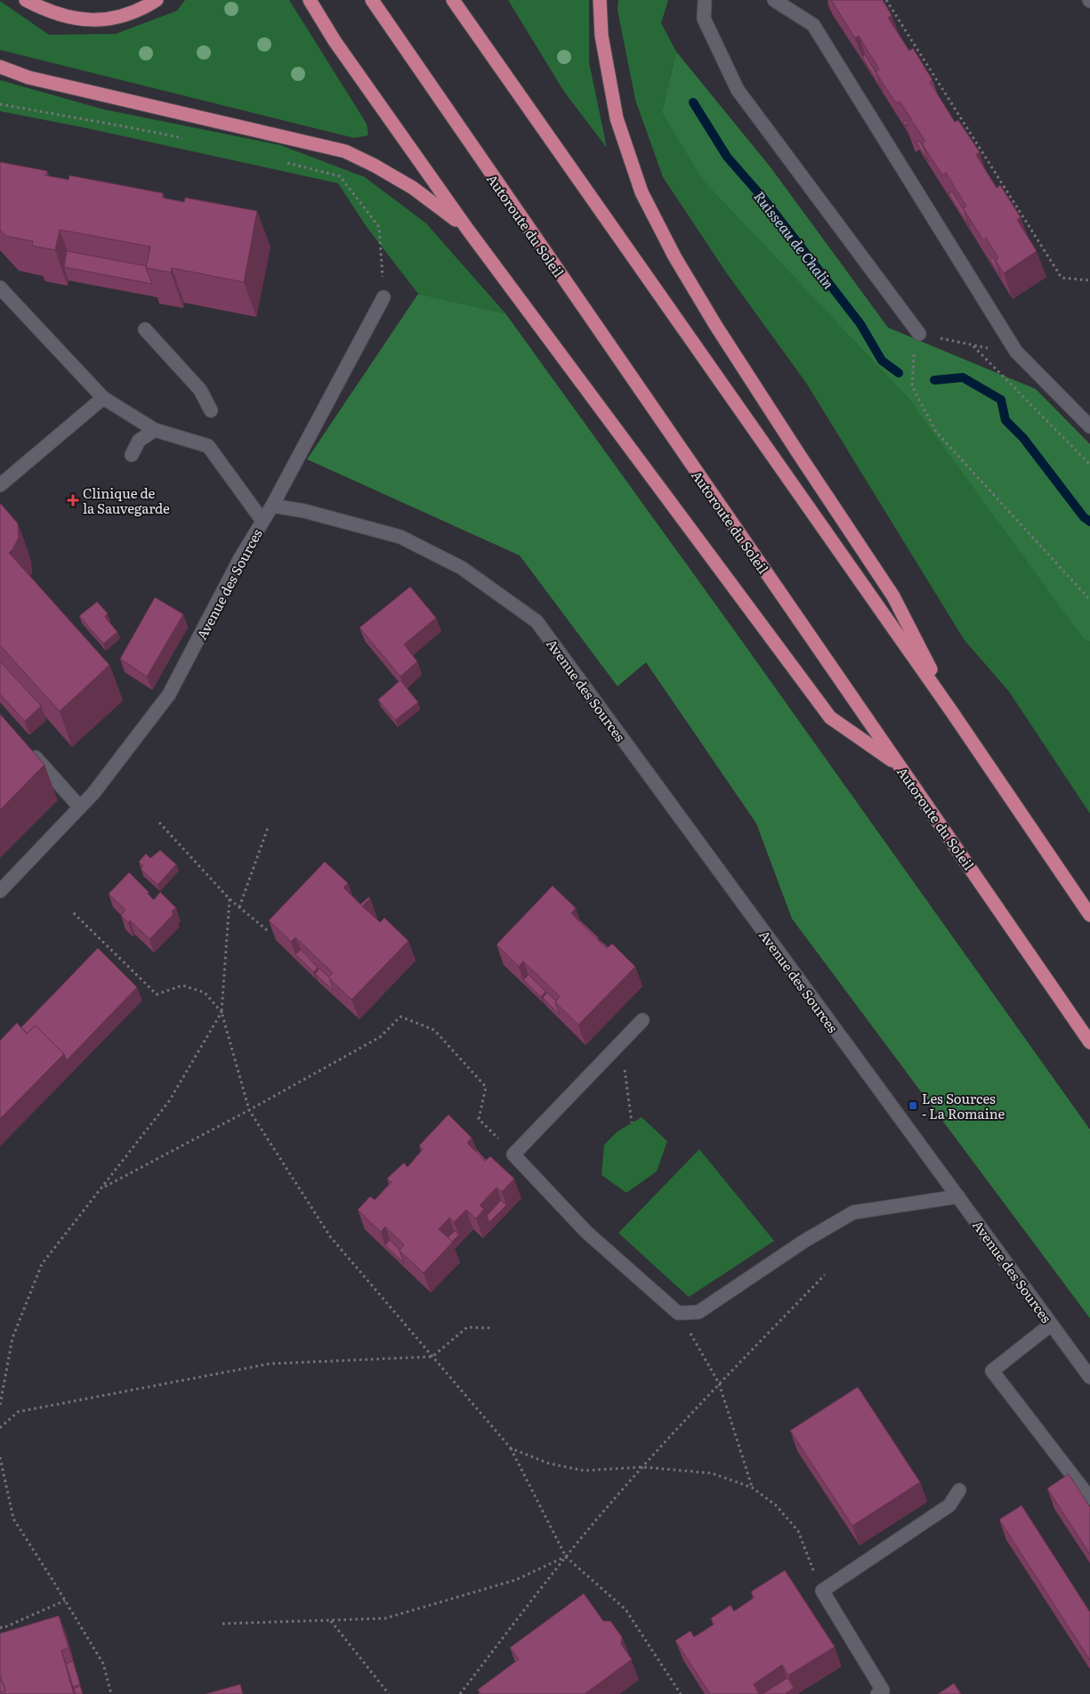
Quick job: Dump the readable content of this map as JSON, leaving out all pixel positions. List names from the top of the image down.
{
  "streets": {
    "highway": ["Autoroute du Soleil"],
    "street": ["Avenue des Sources"]
  },
  "water": ["Ruisseau de Chalin"],
  "places": {
    "health": ["Clinique de la Sauvegarde"],
    "transit": ["Les Sources - La Romaine"]
  }
}
